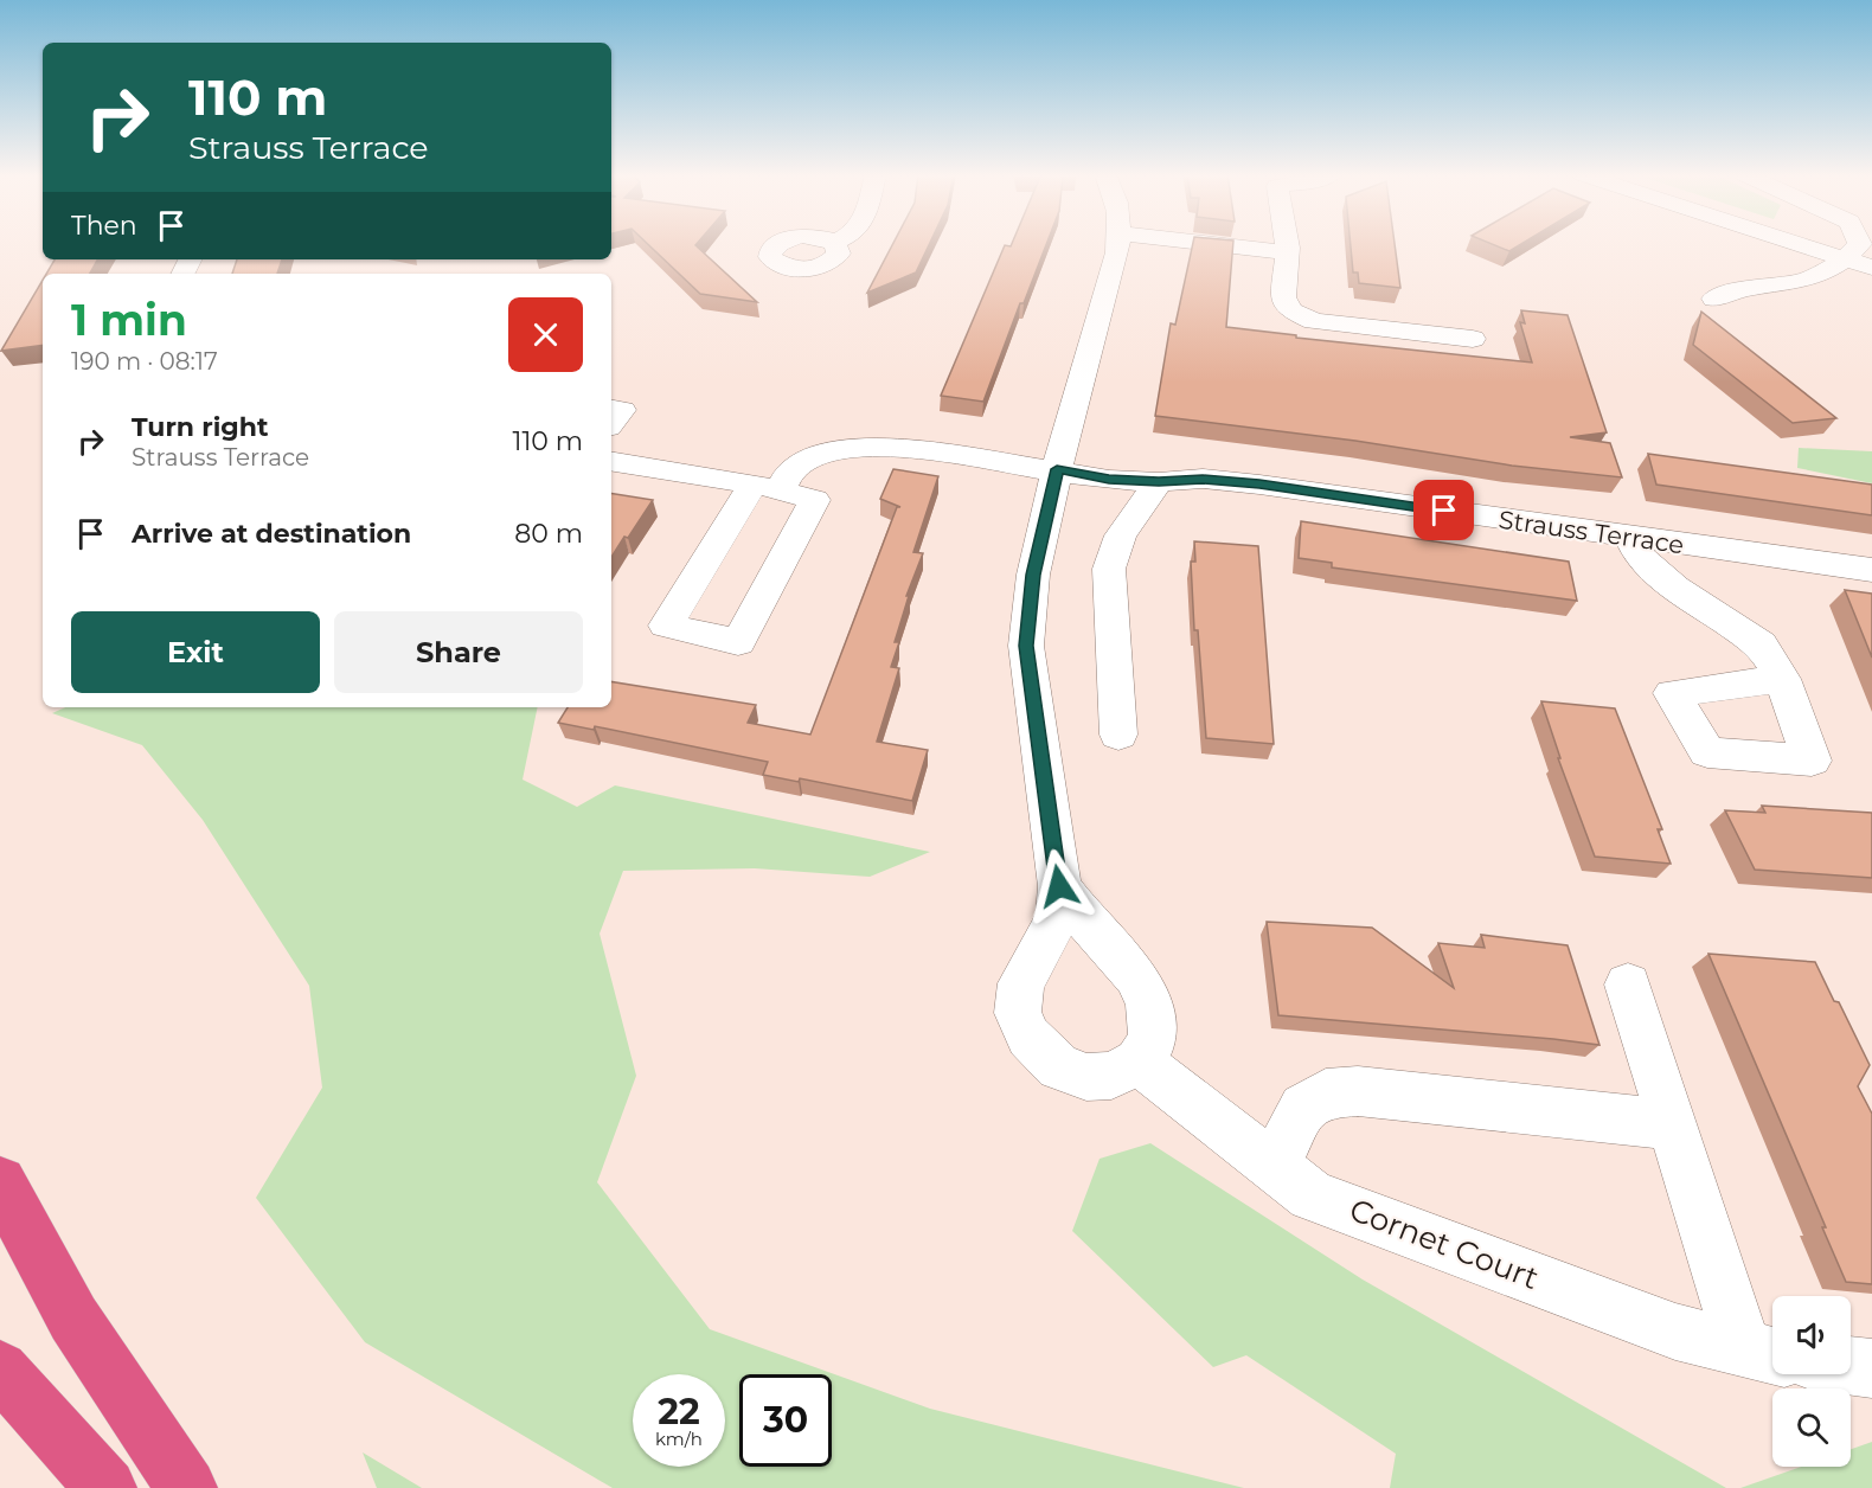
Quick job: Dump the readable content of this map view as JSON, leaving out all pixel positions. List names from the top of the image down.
{
  "streets": {
    "street": ["Strauss Terrace", "Cornet Court"]
  },
  "page": {
    "turn": ["110 m", "Strauss Terrace"],
    "then": "Then",
    "heading": ["1 min", "190 m · 08:17"],
    "list": [
      {
        "name": "Turn right",
        "note": "Strauss Terrace",
        "value": "110 m"
      },
      {
        "name": "Arrive at destination",
        "value": "80 m"
      }
    ],
    "buttons": ["Exit", "Share"],
    "speed": "22 km/h",
    "limit": "30"
  }
}
